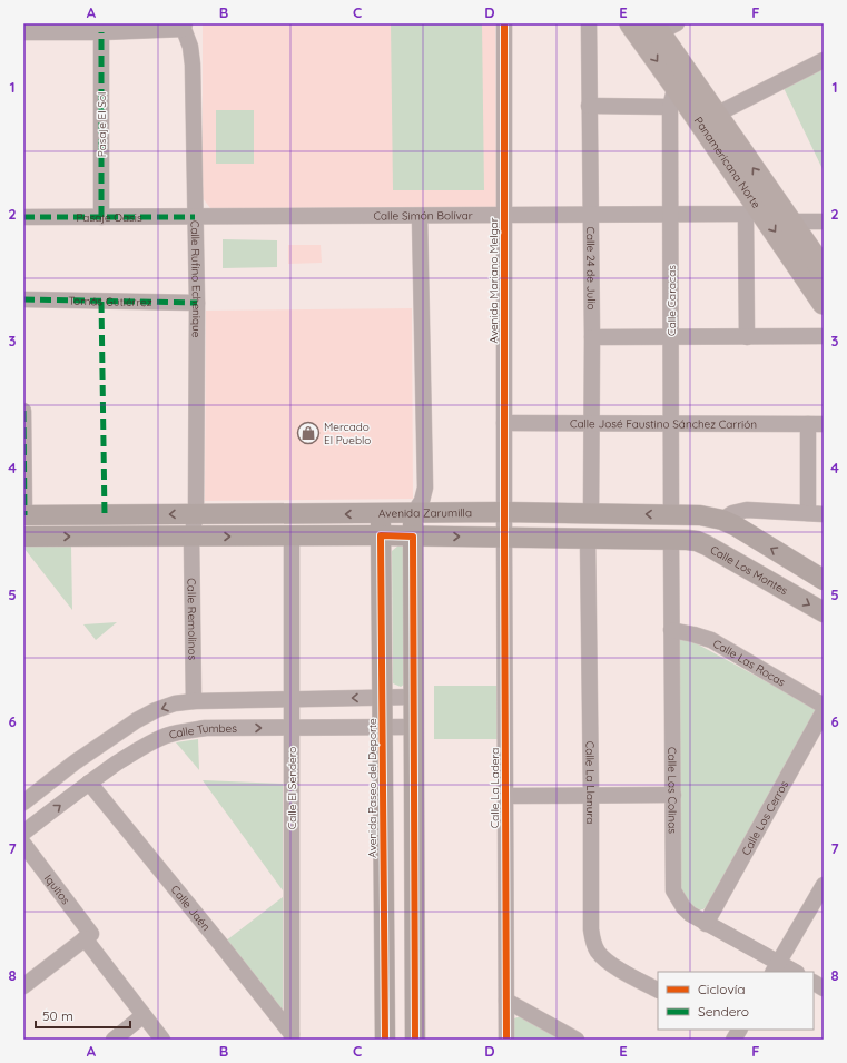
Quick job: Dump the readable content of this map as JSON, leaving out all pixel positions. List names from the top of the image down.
{
  "streets": {
    "highway": ["Panamericana Norte"],
    "main road": ["Avenida Zarumilla", "Calle Los Montes", "Avenida Paseo del Deporte"],
    "street": [
      "Pasaje El Sol",
      "Calle Simón Bolívar",
      "Pasaje Oasis",
      "Calle 24 de Julio",
      "Calle Rufino Echenique",
      "Avenida Mariano Melgar",
      "Calle Caracas",
      "Tomás Gutiérrez",
      "Calle José Faustino Sánchez Carrión",
      "Calle Remolinos",
      "Calle Las Rocas",
      "Calle Tumbes",
      "Calle La Llanura",
      "Calle El Sendero",
      "Calle La Ladera",
      "Calle Las Colinas",
      "Calle Los Cerros",
      "Iquitos",
      "Calle Jaén"
    ]
  },
  "crossings": [
    ["Pasaje El Sol", "Pasaje Oasis"],
    ["Panamericana Norte", "Calle Simón Bolívar"],
    ["Panamericana Norte", "Calle Caracas"],
    ["Calle Simón Bolívar", "Pasaje Oasis"],
    ["Calle Simón Bolívar", "Calle 24 de Julio"],
    ["Calle Simón Bolívar", "Calle Rufino Echenique"],
    ["Calle Simón Bolívar", "Avenida Mariano Melgar"],
    ["Calle Simón Bolívar", "Calle Caracas"],
    ["Pasaje Oasis", "Calle Rufino Echenique"],
    ["Calle 24 de Julio", "Calle José Faustino Sánchez Carrión"],
    ["Calle 24 de Julio", "Avenida Zarumilla"],
    ["Calle Rufino Echenique", "Tomás Gutiérrez"],
    ["Calle Rufino Echenique", "Avenida Zarumilla"],
    ["Calle Rufino Echenique", "Calle Remolinos"],
    ["Avenida Mariano Melgar", "Calle José Faustino Sánchez Carrión"],
    ["Avenida Mariano Melgar", "Avenida Zarumilla"],
    ["Avenida Mariano Melgar", "Calle La Ladera"],
    ["Calle Caracas", "Calle José Faustino Sánchez Carrión"],
    ["Calle Caracas", "Avenida Zarumilla"],
    ["Avenida Zarumilla", "Calle Los Montes"],
    ["Avenida Zarumilla", "Calle Remolinos"],
    ["Avenida Zarumilla", "Calle La Llanura"],
    ["Avenida Zarumilla", "Calle El Sendero"],
    ["Avenida Zarumilla", "Avenida Paseo del Deporte"],
    ["Avenida Zarumilla", "Calle La Ladera"],
    ["Avenida Zarumilla", "Calle Las Colinas"],
    ["Calle Los Montes", "Calle Las Colinas"],
    ["Calle Las Rocas", "Calle Las Colinas"],
    ["Calle Tumbes", "Calle El Sendero"],
    ["Calle Tumbes", "Avenida Paseo del Deporte"],
    ["Calle Tumbes", "Calle Jaén"],
    ["Calle El Sendero", "Calle Jaén"],
    ["Calle Las Colinas", "Calle Los Cerros"]
  ],
  "one_way": ["Calle Los Montes"],
  "places": {
    "shop": ["Mercado El Pueblo"]
  },
  "legend": ["Ciclovía", "Sendero"],
  "scale_bar": "50 m",
  "grid": {
    "columns": [
      "A",
      "B",
      "C",
      "D",
      "E",
      "F"
    ],
    "rows": [
      "1",
      "2",
      "3",
      "4",
      "5",
      "6",
      "7",
      "8"
    ]
  }
}
